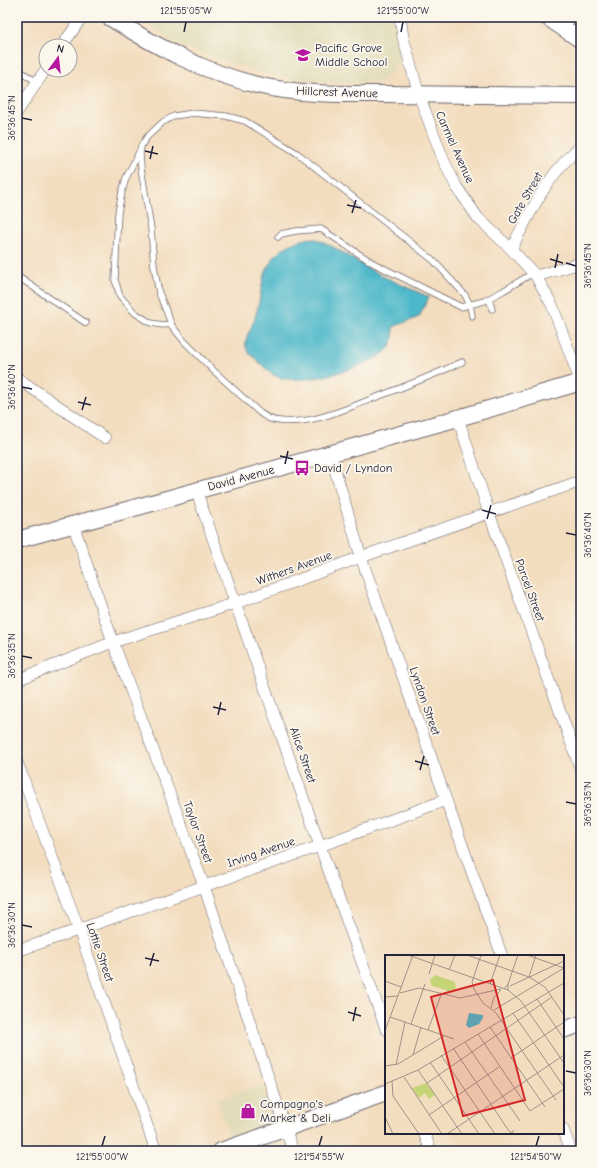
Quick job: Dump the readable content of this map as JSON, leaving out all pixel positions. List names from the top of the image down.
{
  "streets": {
    "street": [
      "Hillcrest Avenue",
      "Carmel Avenue",
      "Gate Street",
      "David Avenue",
      "Withers Avenue",
      "Parcel Street",
      "Lyndon Street",
      "Alice Street",
      "Taylor Street",
      "Irving Avenue",
      "Lottie Street"
    ]
  },
  "crossings": [
    ["Hillcrest Avenue", "Carmel Avenue"],
    ["Carmel Avenue", "Gate Street"],
    ["Carmel Avenue", "David Avenue"],
    ["David Avenue", "Parcel Street"],
    ["David Avenue", "Lyndon Street"],
    ["David Avenue", "Alice Street"],
    ["David Avenue", "Taylor Street"],
    ["Withers Avenue", "Parcel Street"],
    ["Withers Avenue", "Lyndon Street"],
    ["Withers Avenue", "Alice Street"],
    ["Withers Avenue", "Taylor Street"],
    ["Lyndon Street", "Irving Avenue"],
    ["Alice Street", "Irving Avenue"],
    ["Taylor Street", "Irving Avenue"],
    ["Irving Avenue", "Lottie Street"]
  ],
  "places": {
    "school or university": ["Pacific Grove Middle School"],
    "bus stop": ["David / Lyndon"],
    "shop": ["Compagno's Market & Deli"]
  },
  "north": "top",
  "coordinates": [
    "121°55'05\"W",
    "121°55'00\"W",
    "36°36'45\"N",
    "36°36'40\"N",
    "36°36'35\"N",
    "36°36'30\"N",
    "121°54'55\"W",
    "121°54'50\"W"
  ]
}
